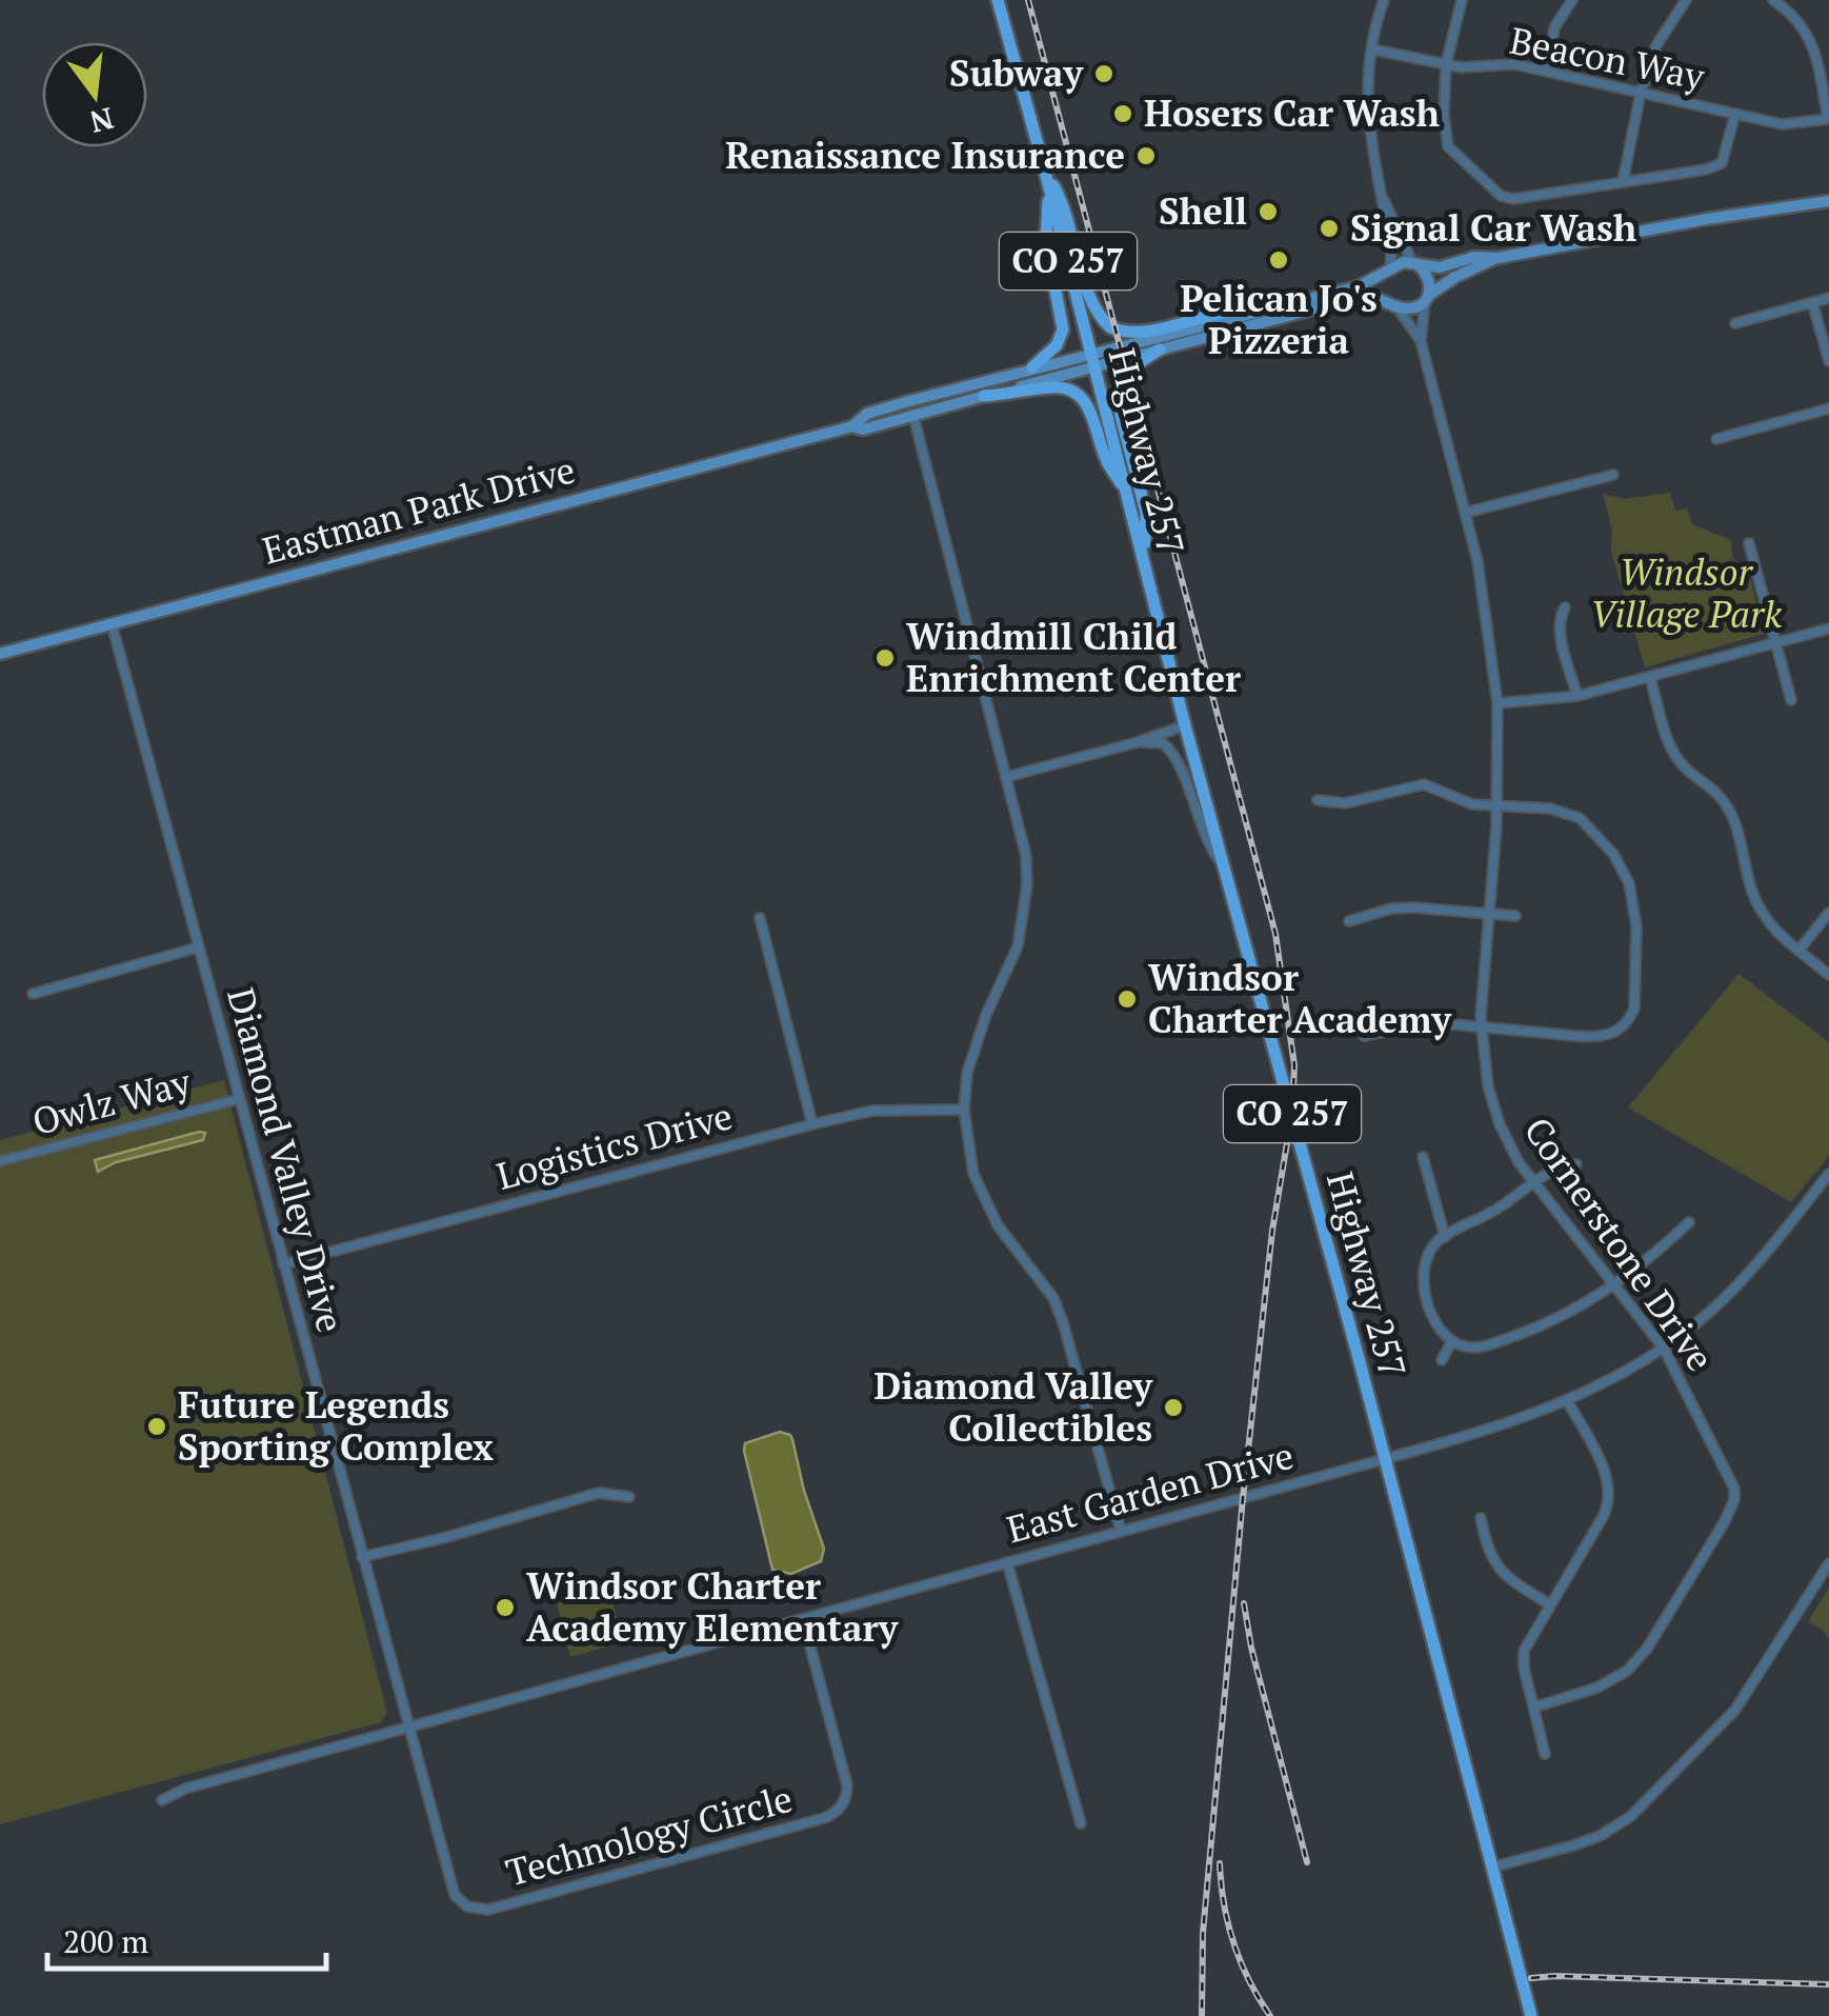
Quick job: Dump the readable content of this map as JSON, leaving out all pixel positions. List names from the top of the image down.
{
  "streets": {
    "main road": ["CO 257", "Highway 257"],
    "street": [
      "Beacon Way",
      "Eastman Park Drive",
      "Owlz Way",
      "Logistics Drive",
      "Diamond Valley Drive",
      "Cornerstone Drive",
      "East Garden Drive",
      "Technology Circle"
    ]
  },
  "crossings": [
    ["Highway 257", "Eastman Park Drive"],
    ["Highway 257", "East Garden Drive"],
    ["Eastman Park Drive", "Diamond Valley Drive"],
    ["Eastman Park Drive", "Cornerstone Drive"],
    ["Owlz Way", "Diamond Valley Drive"],
    ["Logistics Drive", "Diamond Valley Drive"],
    ["Diamond Valley Drive", "East Garden Drive"],
    ["Diamond Valley Drive", "Technology Circle"],
    ["Cornerstone Drive", "East Garden Drive"],
    ["East Garden Drive", "Technology Circle"]
  ],
  "parks": ["Windsor Village Park"],
  "places": [
    "Subway",
    "Hosers Car Wash",
    "Renaissance Insurance",
    "Shell",
    "Signal Car Wash",
    "Pelican Jo's Pizzeria",
    "Windmill Child Enrichment Center",
    "Windsor Charter Academy",
    "Diamond Valley Collectibles",
    "Future Legends Sporting Complex",
    "Windsor Charter Academy Elementary"
  ],
  "scale_bar": "200 m",
  "north": "bottom"
}
